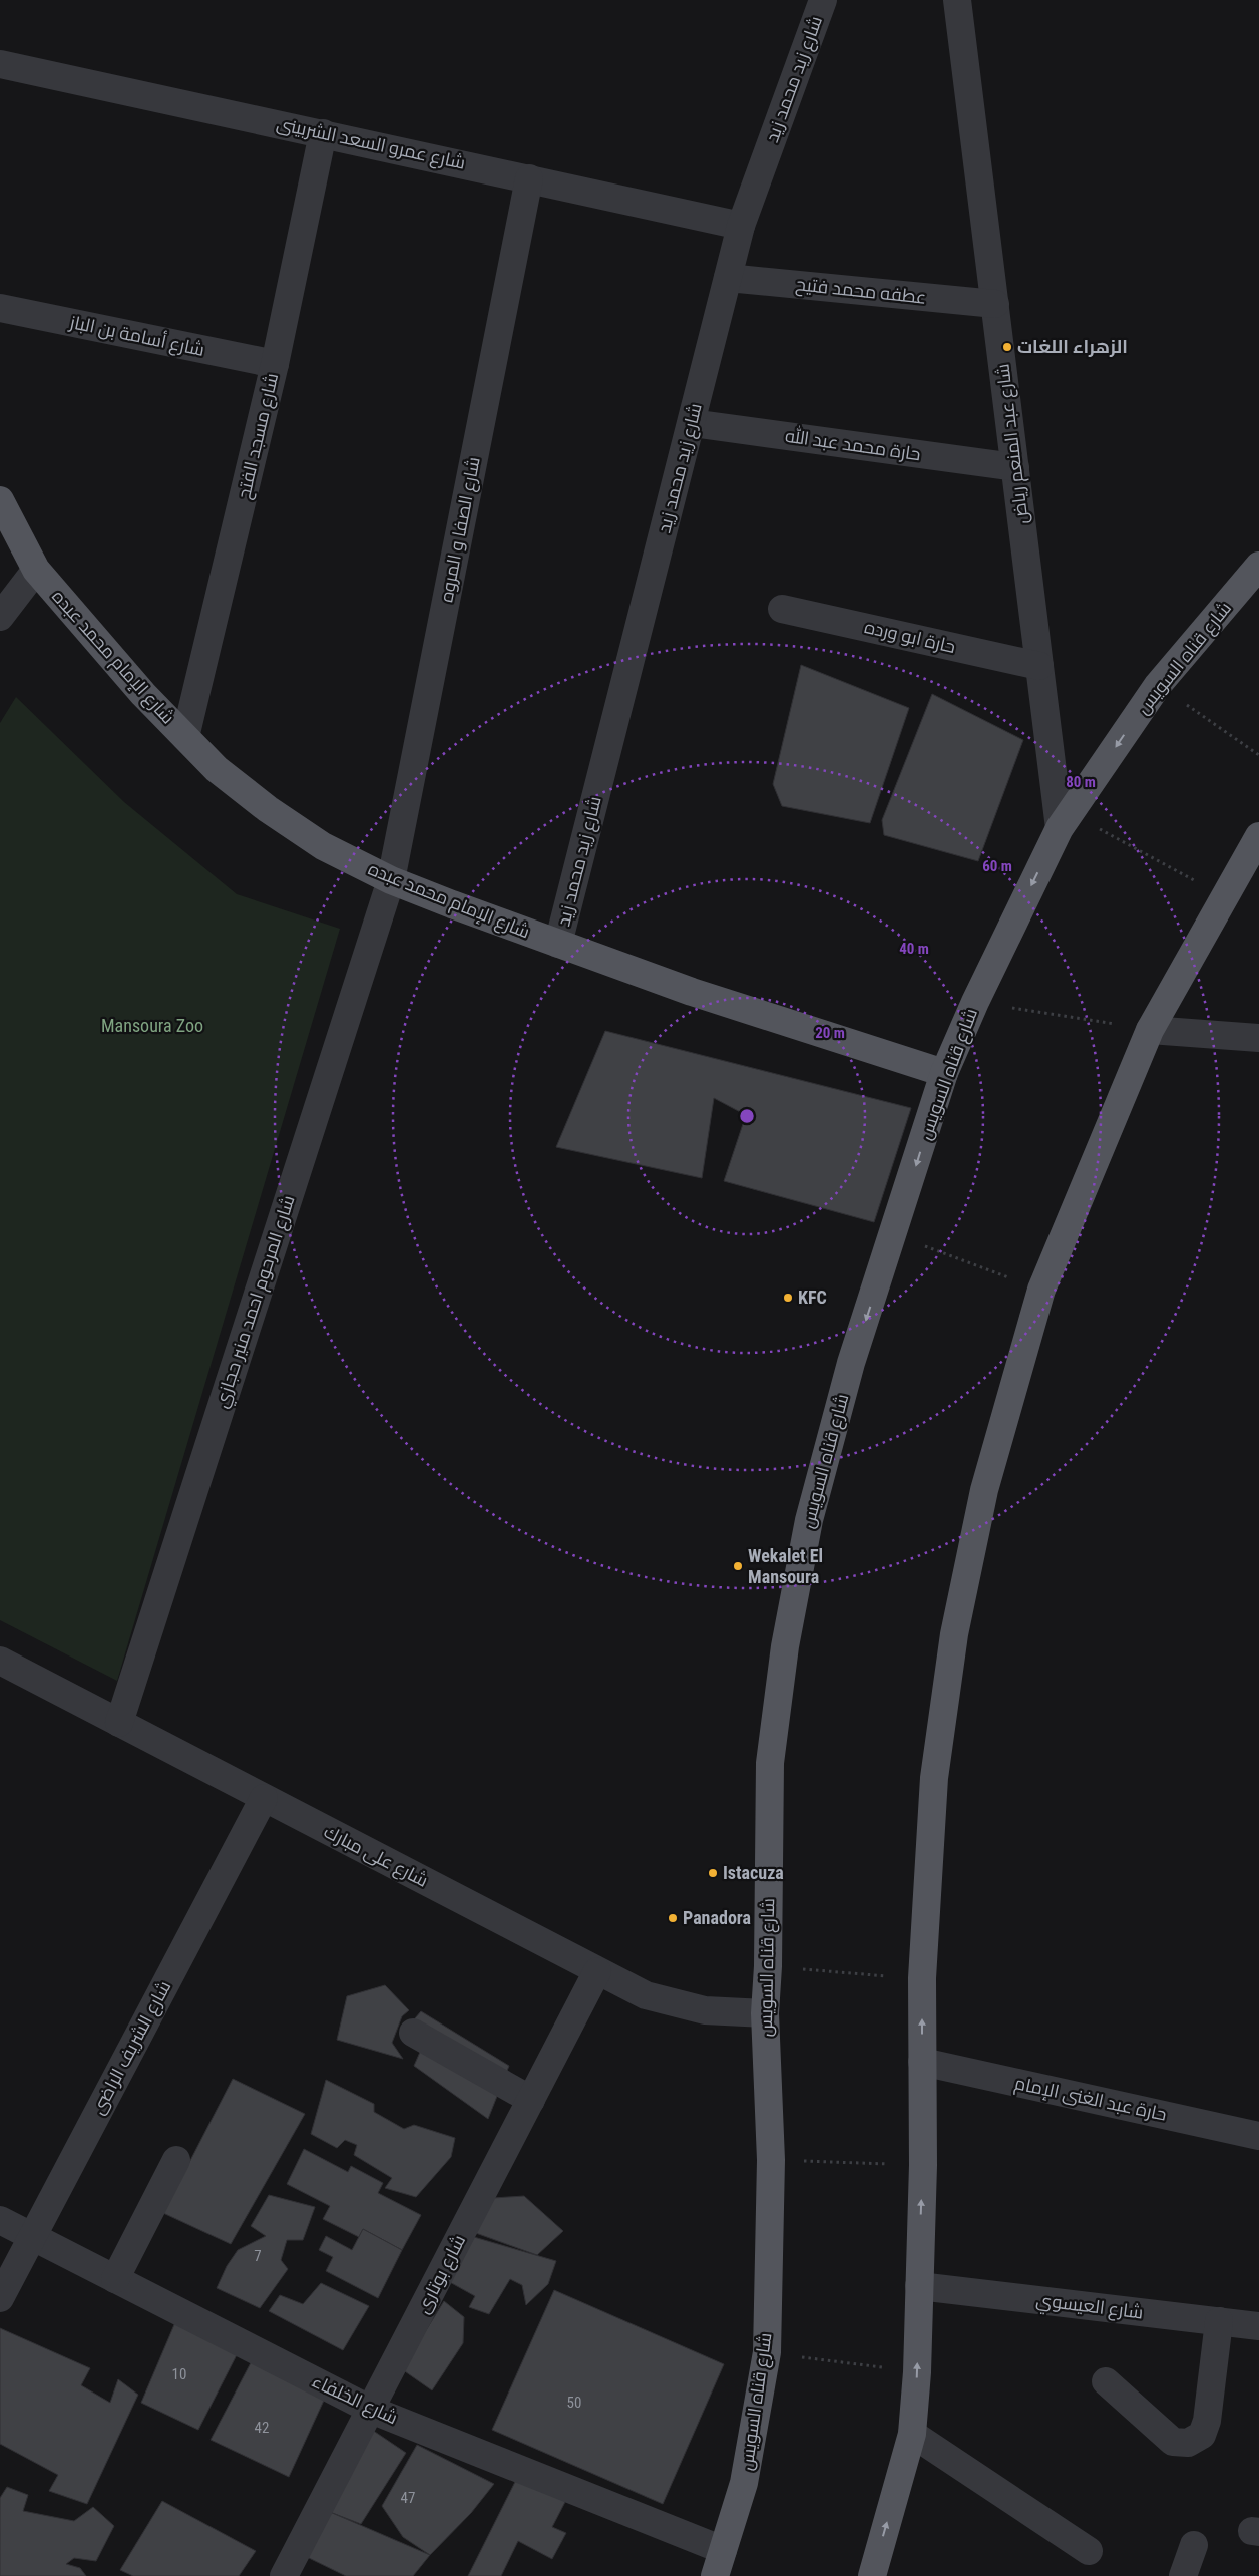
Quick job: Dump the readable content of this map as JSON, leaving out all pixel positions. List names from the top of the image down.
{
  "streets": {
    "main road": ["شارع الإمام محمد عبده", "شارع قناه السويس"],
    "street": [
      "شارع زيد محمد زيد",
      "شارع عمرو السعد الشربينى",
      "عطفه محمد فتيح",
      "شارع أسامة بن الباز",
      "شارع مسجد الفتح",
      "شارع عبد المنعم رياض",
      "حارة محمد عبد الله",
      "شارع الصفا و المروه",
      "حارة ابو ورده",
      "شارع المرحوم احمد منير حجازي",
      "شارع على مبارك",
      "شارع الشريف الراضى",
      "حارة عبد الغنى الإمام",
      "شارع بوتارى",
      "شارع العيسوي",
      "شارع الخلفاء"
    ]
  },
  "crossings": [
    ["شارع زيد محمد زيد", "شارع عمرو السعد الشربينى"],
    ["شارع زيد محمد زيد", "عطفه محمد فتيح"],
    ["شارع زيد محمد زيد", "حارة محمد عبد الله"],
    ["شارع زيد محمد زيد", "شارع الإمام محمد عبده"],
    ["شارع عمرو السعد الشربينى", "شارع مسجد الفتح"],
    ["شارع عمرو السعد الشربينى", "شارع الصفا و المروه"],
    ["عطفه محمد فتيح", "شارع عبد المنعم رياض"],
    ["شارع أسامة بن الباز", "شارع مسجد الفتح"],
    ["شارع مسجد الفتح", "شارع الإمام محمد عبده"],
    ["شارع عبد المنعم رياض", "حارة محمد عبد الله"],
    ["شارع عبد المنعم رياض", "حارة ابو ورده"],
    ["شارع عبد المنعم رياض", "شارع قناه السويس"],
    ["شارع الصفا و المروه", "شارع الإمام محمد عبده"],
    ["شارع الصفا و المروه", "شارع المرحوم احمد منير حجازي"],
    ["شارع الإمام محمد عبده", "شارع قناه السويس"],
    ["شارع الإمام محمد عبده", "شارع المرحوم احمد منير حجازي"],
    ["شارع قناه السويس", "شارع على مبارك"],
    ["شارع قناه السويس", "شارع الخلفاء"],
    ["شارع المرحوم احمد منير حجازي", "شارع على مبارك"],
    ["شارع على مبارك", "شارع الشريف الراضى"],
    ["شارع على مبارك", "شارع بوتارى"],
    ["شارع الشريف الراضى", "شارع الخلفاء"],
    ["شارع بوتارى", "شارع الخلفاء"]
  ],
  "parks": ["Mansoura Zoo"],
  "places": [
    "الزهراء اللغات",
    "KFC",
    "Wekalet El Mansoura",
    "Istacuza",
    "Panadora"
  ],
  "house_numbers": [
    "7",
    "10",
    "50",
    "42",
    "47"
  ],
  "rings": [
    "80 m",
    "60 m",
    "40 m",
    "20 m"
  ]
}
